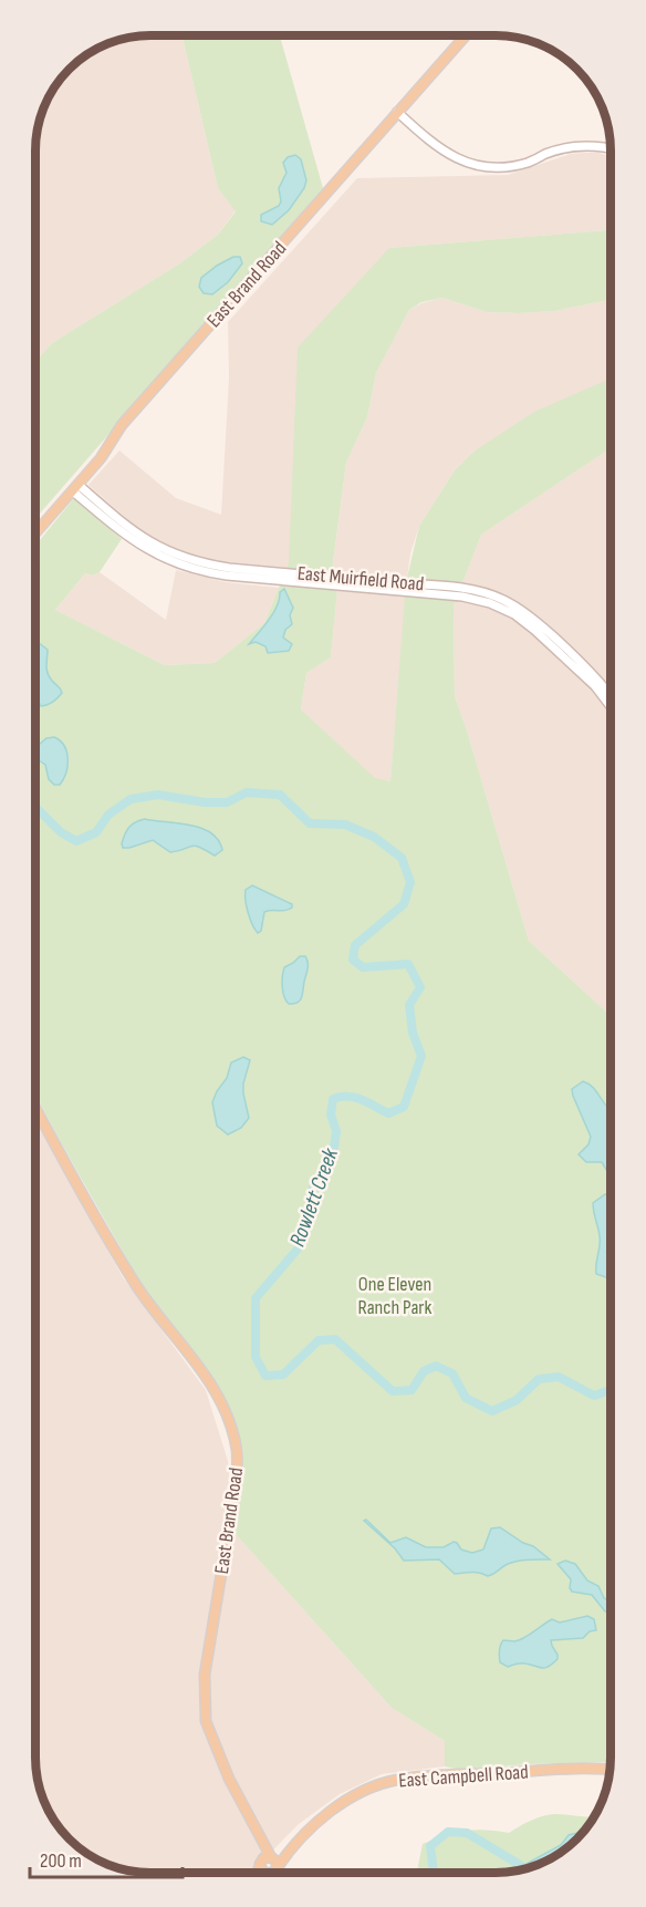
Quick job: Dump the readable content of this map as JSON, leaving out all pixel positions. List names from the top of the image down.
{
  "streets": {
    "main road": ["East Brand Road", "East Campbell Road"],
    "street": ["East Muirfield Road"]
  },
  "crossings": [
    ["East Brand Road", "East Muirfield Road"],
    ["East Brand Road", "East Campbell Road"]
  ],
  "water": ["Rowlett Creek"],
  "parks": ["One Eleven Ranch Park"],
  "scale_bar": "200 m"
}
